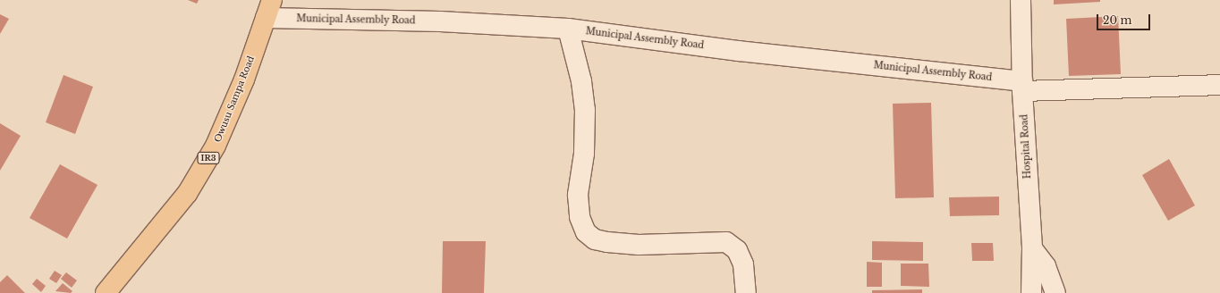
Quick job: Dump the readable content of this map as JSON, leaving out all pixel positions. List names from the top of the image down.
{
  "streets": {
    "main road": ["Owusu Sampa Road", "IR3"],
    "street": ["Municipal Assembly Road", "Hospital Road"]
  },
  "crossings": [
    ["Municipal Assembly Road", "Owusu Sampa Road"],
    ["Municipal Assembly Road", "Hospital Road"]
  ],
  "scale_bar": "20 m"
}
